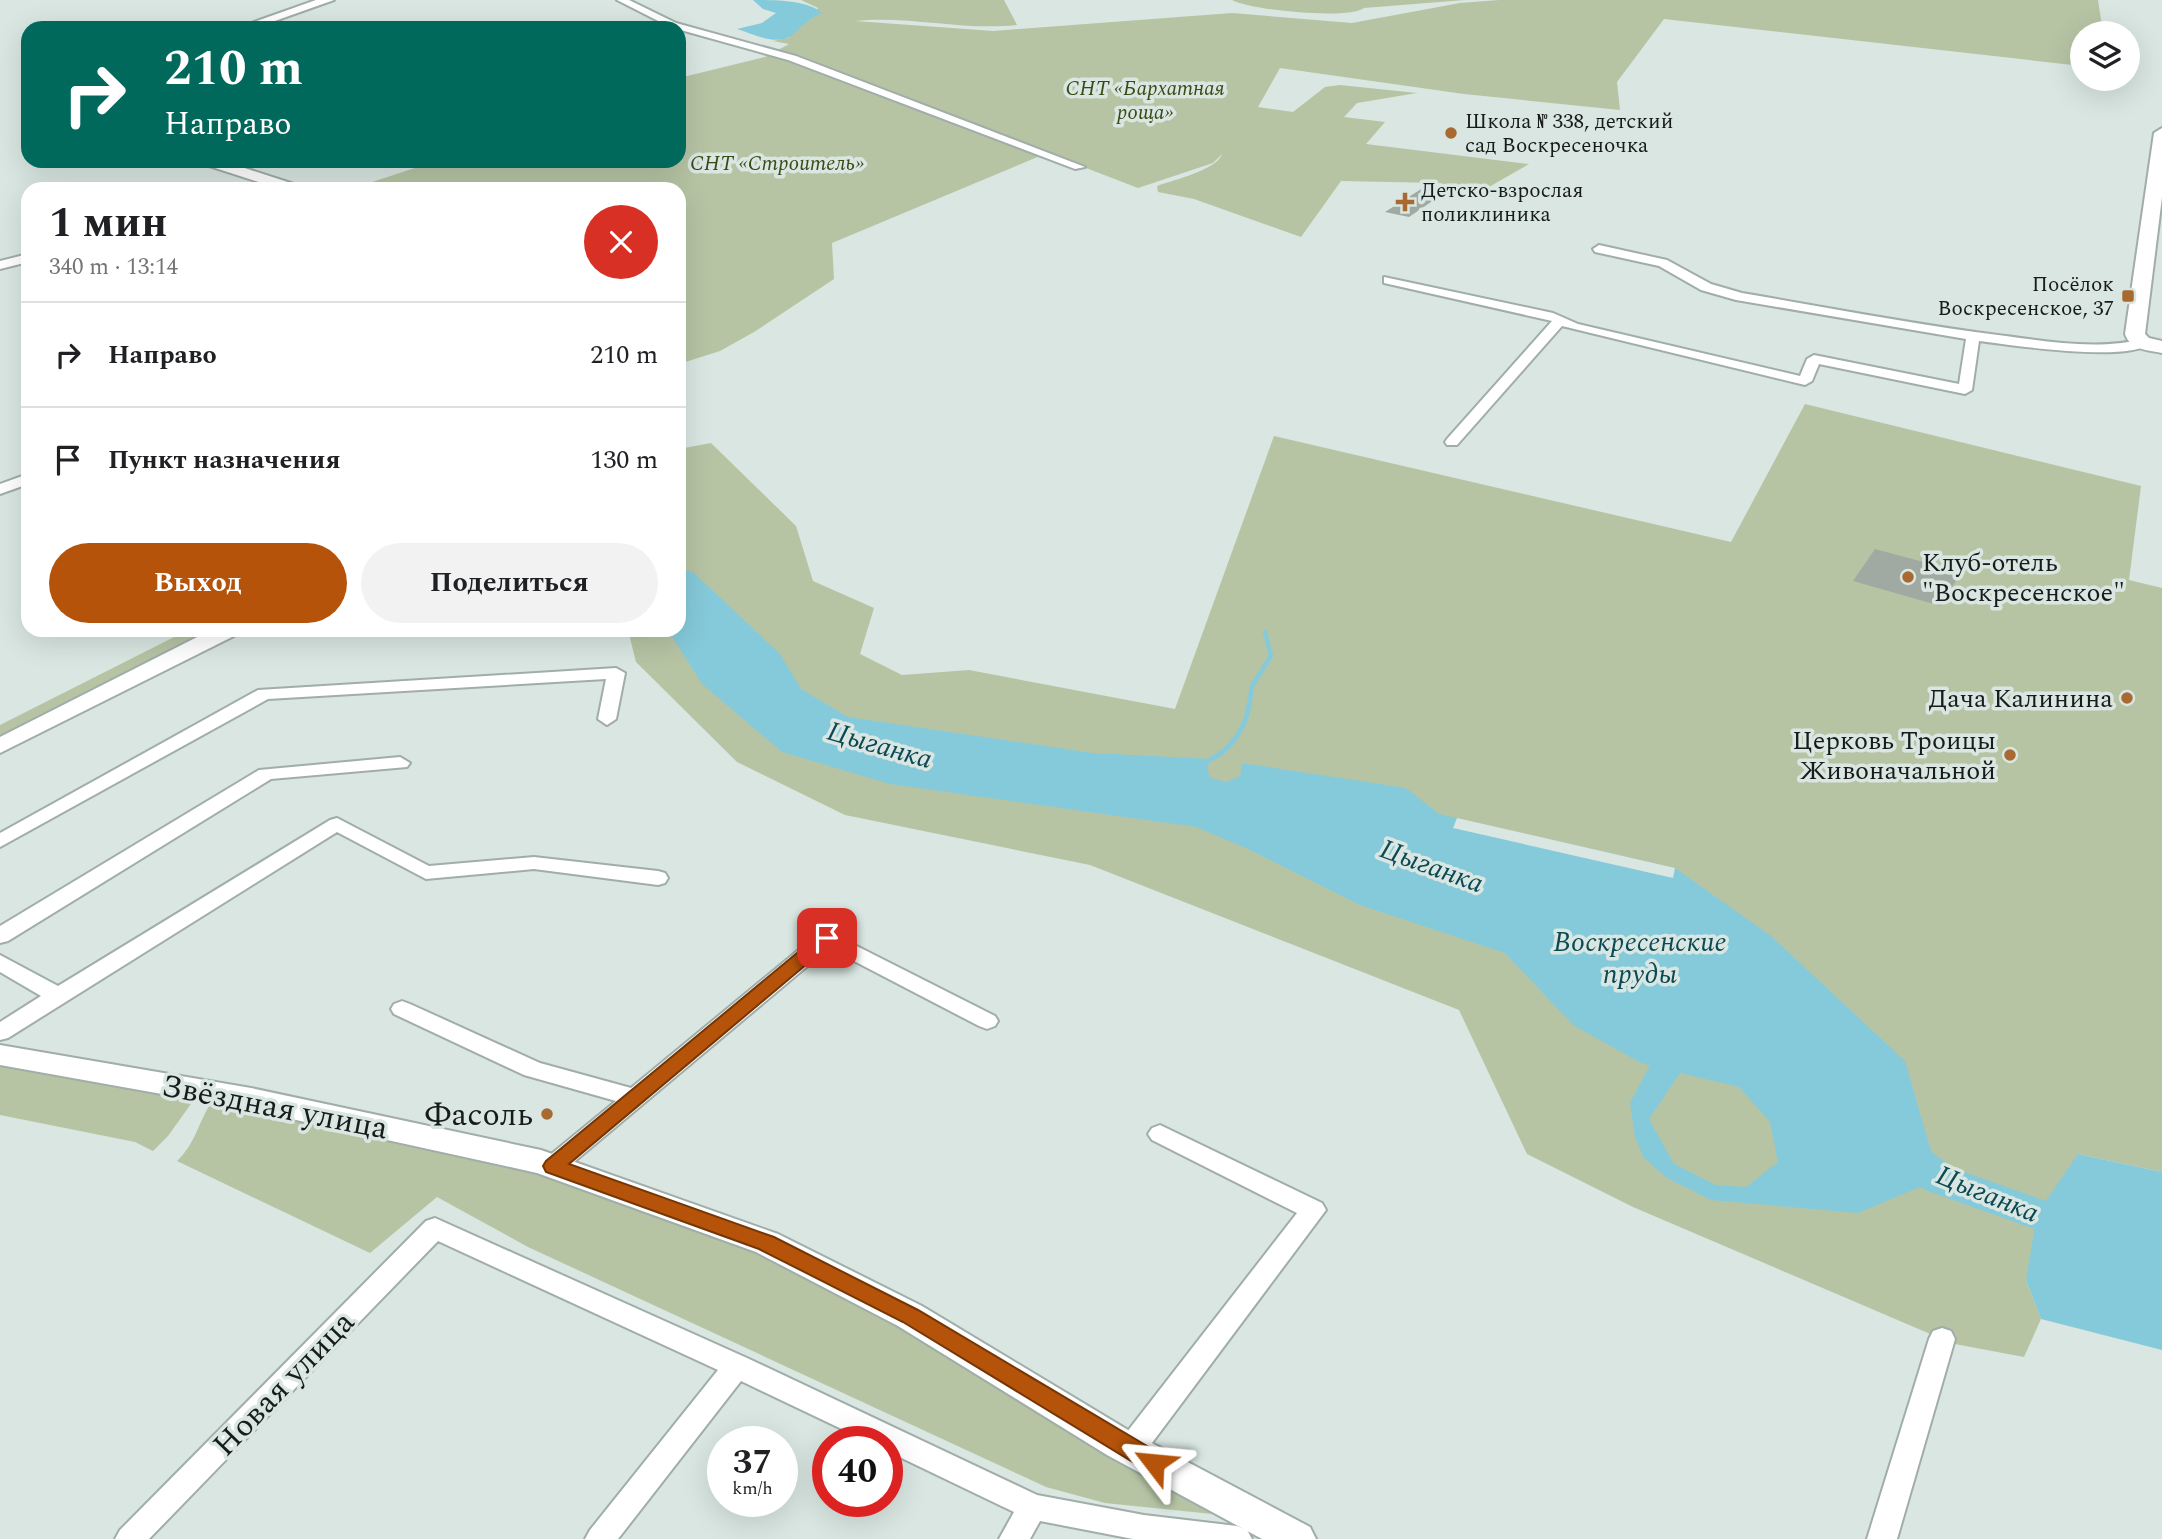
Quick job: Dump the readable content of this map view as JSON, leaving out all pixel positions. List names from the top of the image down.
{
  "streets": {
    "street": ["Звёздная улица", "Новая улица"]
  },
  "water": ["Цыганка", "Воскресенские пруды"],
  "parks": ["СНТ «Бархатная роща»", "СНТ «Строитель»"],
  "places": {
    "other": [
      "Школа № 338, детский сад Воскресеночка",
      "Клуб-отель \"Воскресенское\"",
      "Дача Калинина",
      "Церковь Троицы Живоначальной",
      "Фасоль"
    ],
    "health": ["Детско-взрослая поликлиника"],
    "transit": ["Посёлок Воскресенское, 37"]
  },
  "page": {
    "turn": ["210 m", "Направо"],
    "heading": ["1 мин", "340 m · 13:14"],
    "list": [
      {
        "name": "Направо",
        "value": "210 m"
      },
      {
        "name": "Пункт назначения",
        "value": "130 m"
      }
    ],
    "buttons": ["Выход", "Поделиться"],
    "speed": "37 km/h",
    "limit": "40"
  }
}
